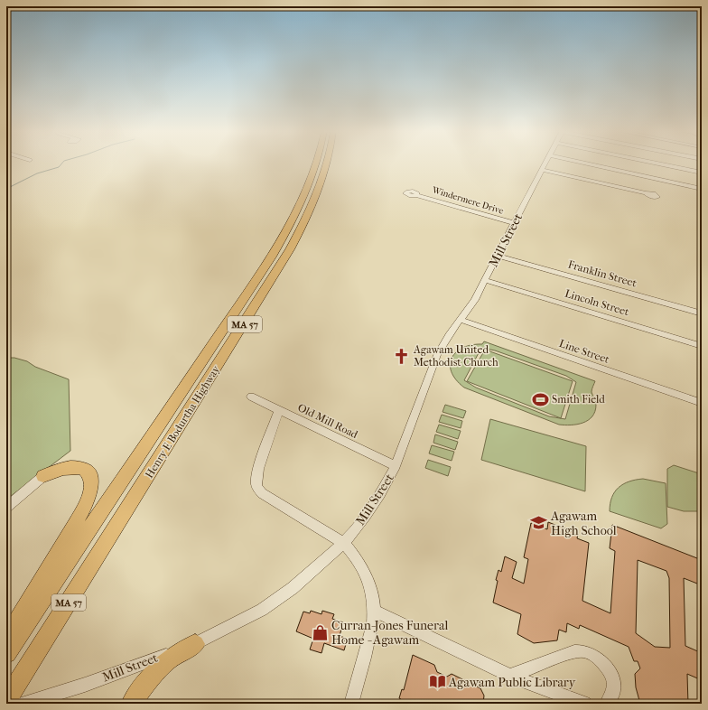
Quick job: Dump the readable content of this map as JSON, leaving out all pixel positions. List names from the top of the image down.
{
  "streets": {
    "highway": ["MA 57", "Henry E Bodurtha Highway"],
    "street": [
      "Windermere Drive",
      "Mill Street",
      "Franklin Street",
      "Lincoln Street",
      "Line Street",
      "Old Mill Road"
    ]
  },
  "crossings": [
    ["Windermere Drive", "Mill Street"],
    ["Mill Street", "Franklin Street"],
    ["Mill Street", "Lincoln Street"],
    ["Mill Street", "Line Street"],
    ["Mill Street", "Old Mill Road"]
  ],
  "places": {
    "church": ["Agawam United Methodist Church"],
    "sports": ["Smith Field"],
    "school or university": ["Agawam High School"],
    "shop": ["Curran-Jones Funeral Home - Agawam"],
    "library": ["Agawam Public Library"]
  }
}
